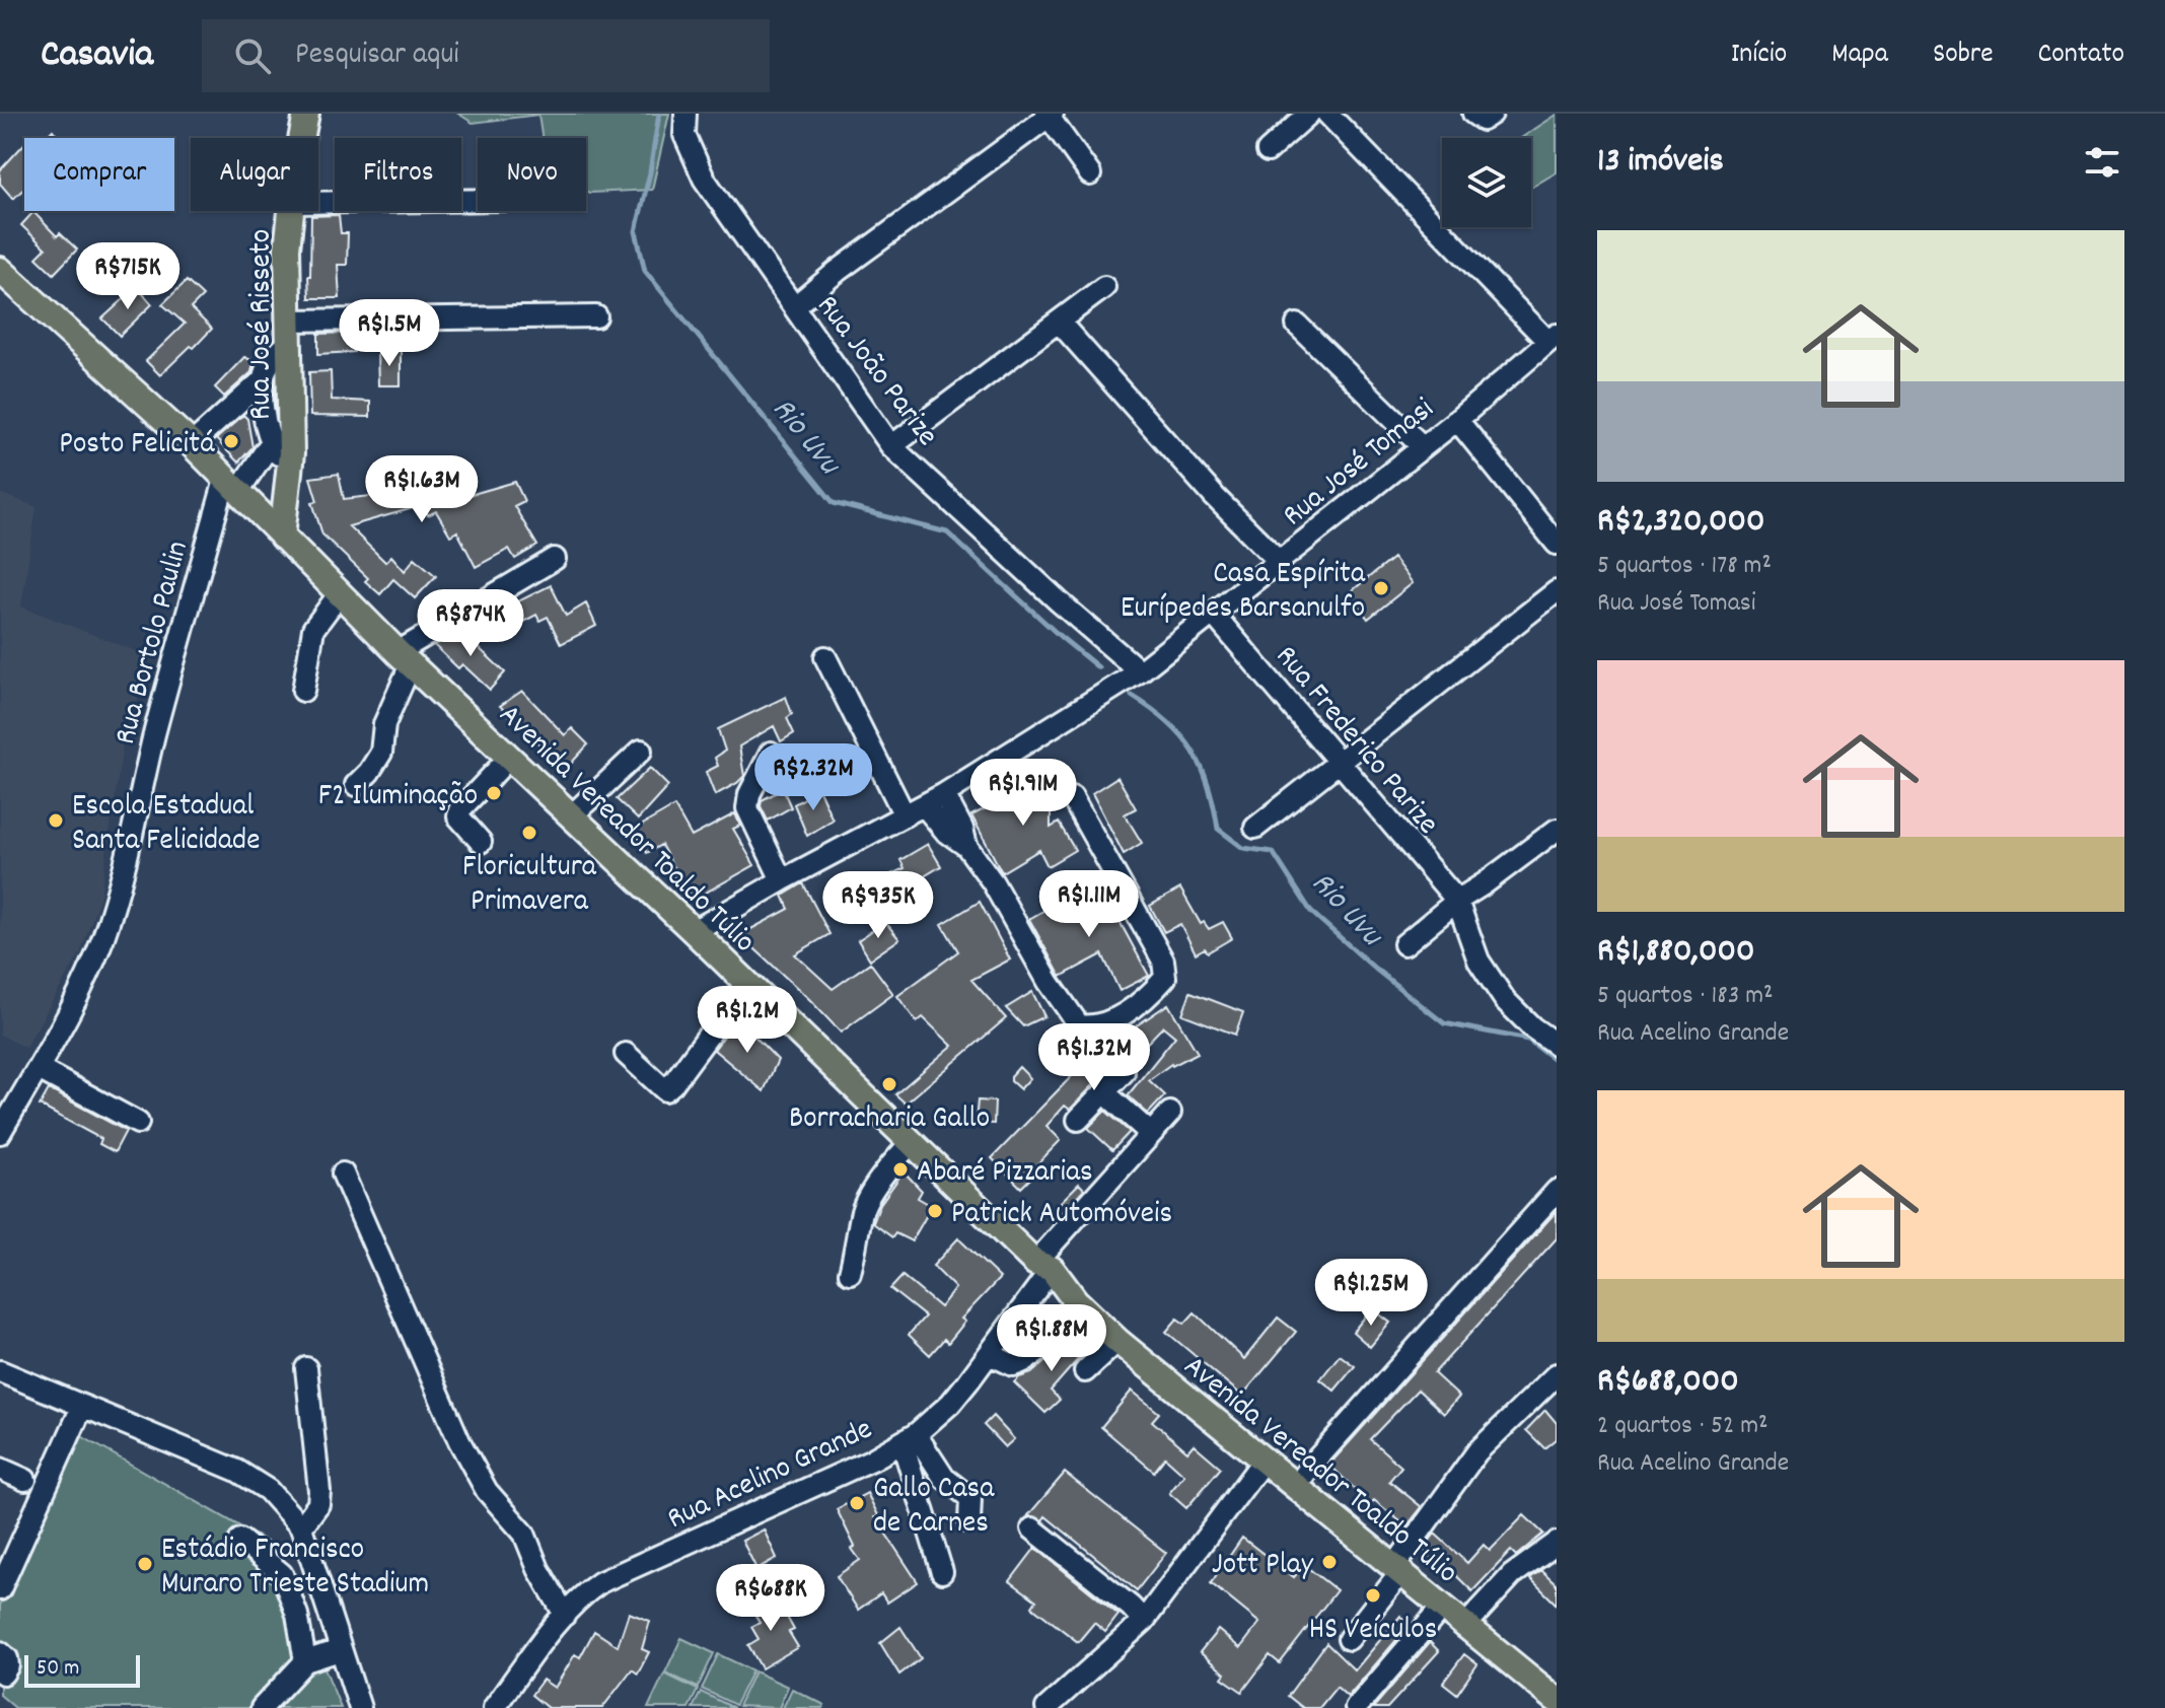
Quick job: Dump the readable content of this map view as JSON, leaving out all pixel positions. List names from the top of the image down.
{
  "streets": {
    "main road": ["Rua José Risseto", "Avenida Vereador Toaldo Túlio"],
    "street": [
      "Rua João Parize",
      "Rua José Tomasi",
      "Rua Bortolo Paulin",
      "Rua Frederico Parize",
      "Rua Acelino Grande"
    ]
  },
  "crossings": [
    ["Rua José Risseto", "Rua Bortolo Paulin"],
    ["Rua José Risseto", "Avenida Vereador Toaldo Túlio"],
    ["Rua João Parize", "Rua José Tomasi"],
    ["Rua José Tomasi", "Rua Frederico Parize"],
    ["Rua José Tomasi", "Avenida Vereador Toaldo Túlio"],
    ["Rua Bortolo Paulin", "Avenida Vereador Toaldo Túlio"],
    ["Avenida Vereador Toaldo Túlio", "Rua Acelino Grande"]
  ],
  "water": ["Rio Uvu"],
  "places": [
    "Posto Felicitá",
    "Casa Espírita Eurípedes Barsanulfo",
    "F2 Iluminação",
    "Escola Estadual Santa Felicidade",
    "Floricultura Primavera",
    "Borracharia Gallo",
    "Abaré Pizzarias",
    "Patrick Automóveis",
    "Gallo Casa de Carnes",
    "Jott Play",
    "Estádio Francisco Muraro Trieste Stadium",
    "HS Veículos"
  ],
  "scale_bar": "50 m",
  "page": {
    "header": "Casavia",
    "search": "Pesquisar aqui",
    "nav": [
      "Início",
      "Mapa",
      "Sobre",
      "Contato"
    ],
    "heading": "13 imóveis",
    "chip": [
      "Comprar",
      "Alugar",
      "Filtros",
      "Novo"
    ],
    "list": [
      {
        "name": "R$2,320,000",
        "note": "5 quartos · 178 m² · Rua José Tomasi"
      },
      {
        "name": "R$1,880,000",
        "note": "5 quartos · 183 m² · Rua Acelino Grande"
      },
      {
        "name": "R$688,000",
        "note": "2 quartos · 52 m² · Rua Acelino Grande"
      }
    ],
    "price": [
      "R$715K",
      "R$1.5M",
      "R$1.63M",
      "R$874K",
      "R$2.32M",
      "R$1.91M",
      "R$1.11M",
      "R$935K",
      "R$1.2M",
      "R$1.32M",
      "R$1.25M",
      "R$1.88M",
      "R$688K"
    ],
    "scale": "50 m"
  }
}
